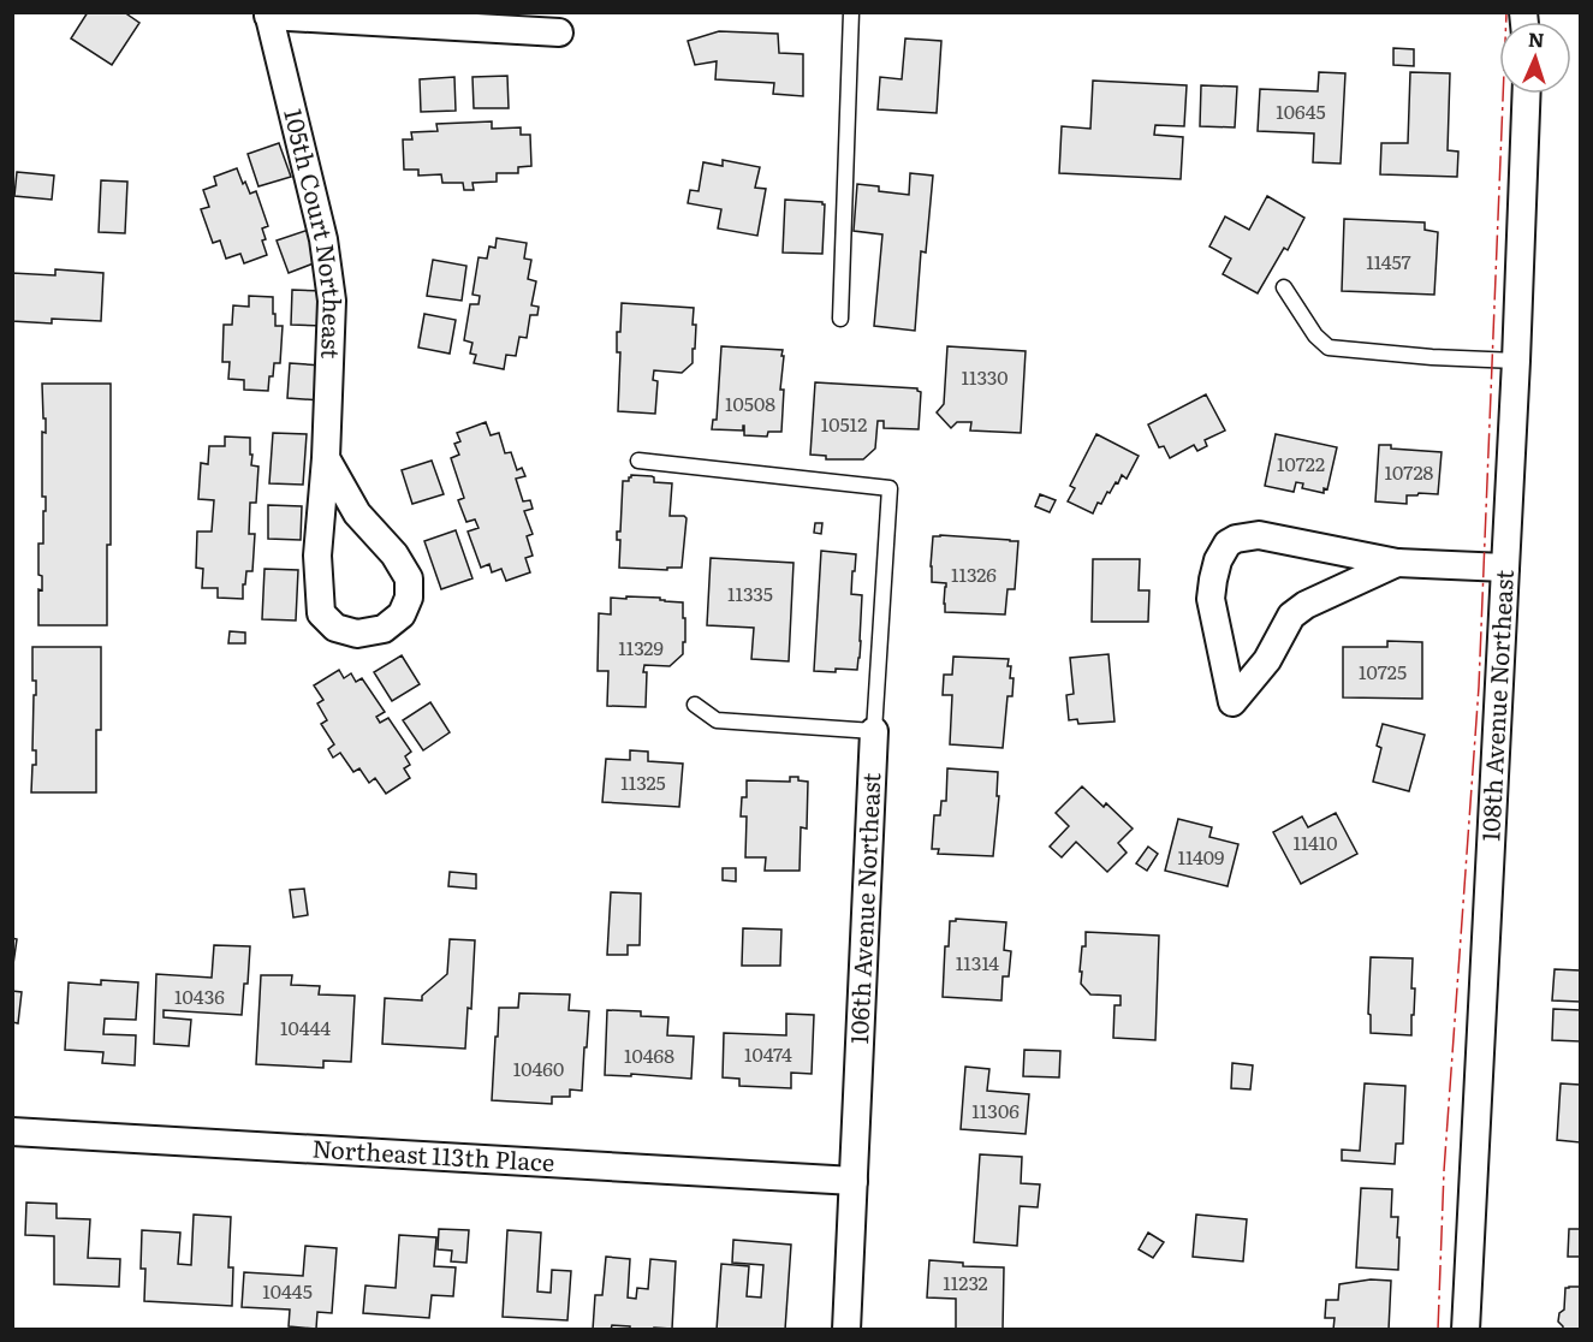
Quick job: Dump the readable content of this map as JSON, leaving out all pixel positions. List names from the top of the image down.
{
  "streets": {
    "street": [
      "105th Court Northeast",
      "108th Avenue Northeast",
      "106th Avenue Northeast",
      "Northeast 113th Place"
    ]
  },
  "crossings": [
    ["106th Avenue Northeast", "Northeast 113th Place"]
  ],
  "house_numbers": [
    "10645",
    "11457",
    "11330",
    "10508",
    "10512",
    "10722",
    "10728",
    "11326",
    "11335",
    "11329",
    "10725",
    "11325",
    "11410",
    "11409",
    "11314",
    "10436",
    "10444",
    "10474",
    "10468",
    "10460",
    "11306",
    "11232",
    "10445"
  ],
  "north": "top"
}
